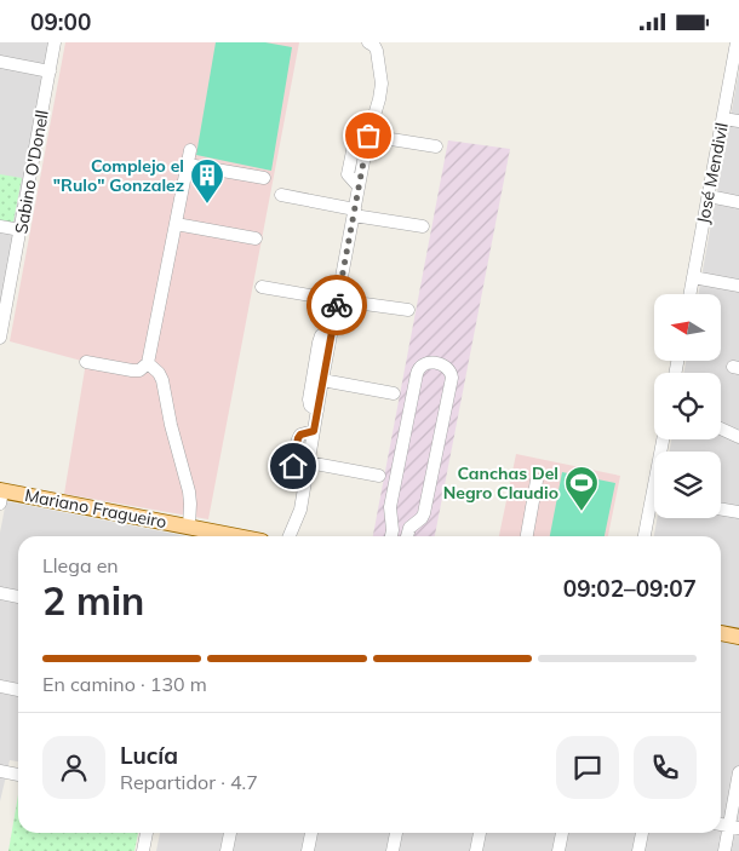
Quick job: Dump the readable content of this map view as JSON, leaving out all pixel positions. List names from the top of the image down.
{
  "streets": {
    "main road": ["Mariano Fragueiro"],
    "street": ["Sabino O'Donell", "José Mendivil"]
  },
  "places": {
    "building": ["Complejo el \"Rulo\" Gonzalez"],
    "sports": ["Canchas Del Negro Claudio"]
  },
  "north": "left",
  "page": {
    "status": "09:00",
    "heading": ["2 min", "Llega en", "09:02–09:07"],
    "panel": ["Lucía", "Repartidor · 4.7"],
    "bar": "En camino · 130 m"
  }
}
